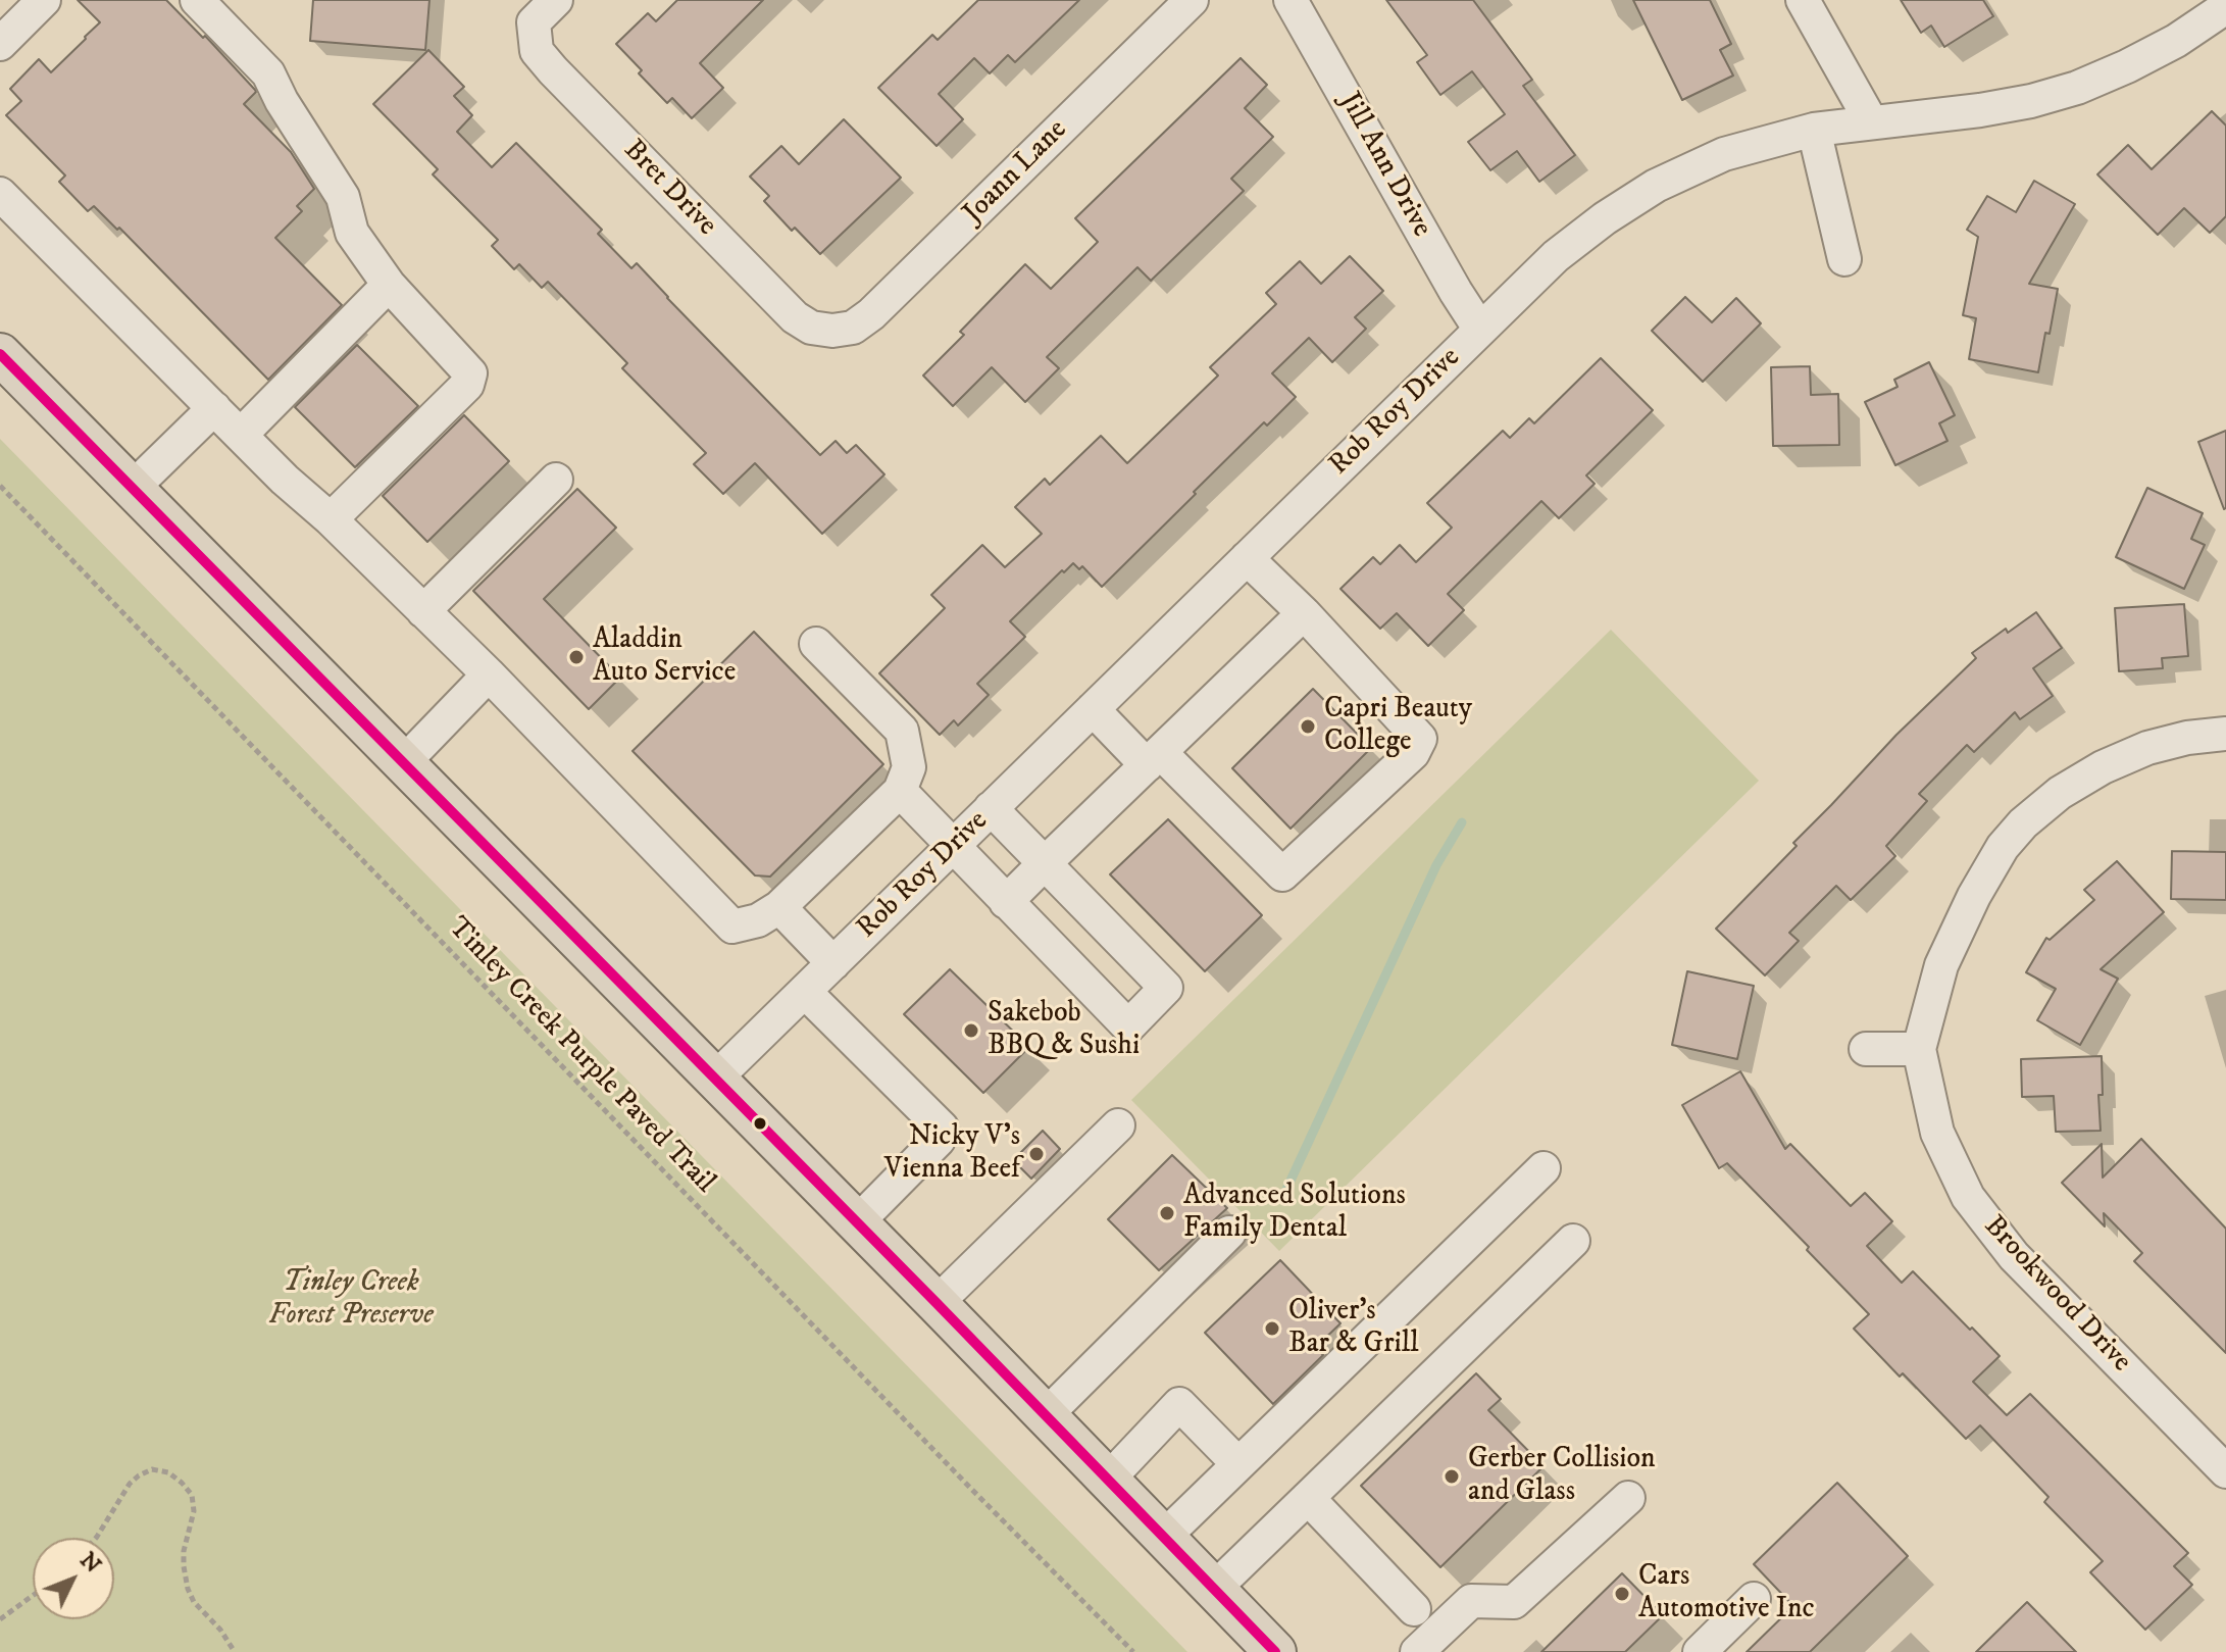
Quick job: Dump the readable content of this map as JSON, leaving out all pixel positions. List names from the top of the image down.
{
  "streets": {
    "street": [
      "Jill Ann Drive",
      "Joann Lane",
      "Bret Drive",
      "Rob Roy Drive",
      "Brookwood Drive"
    ],
    "path": ["Tinley Creek Purple Paved Trail"]
  },
  "crossings": [
    ["Jill Ann Drive", "Rob Roy Drive"],
    ["Joann Lane", "Bret Drive"]
  ],
  "parks": ["Tinley Creek Forest Preserve"],
  "places": [
    "Aladdin Auto Service",
    "Capri Beauty College",
    "Sakebob BBQ & Sushi",
    "Nicky V's Vienna Beef",
    "Advanced Solutions Family Dental",
    "Oliver's Bar & Grill",
    "Gerber Collision and Glass",
    "Cars Automotive Inc"
  ],
  "north": "top right"
}
